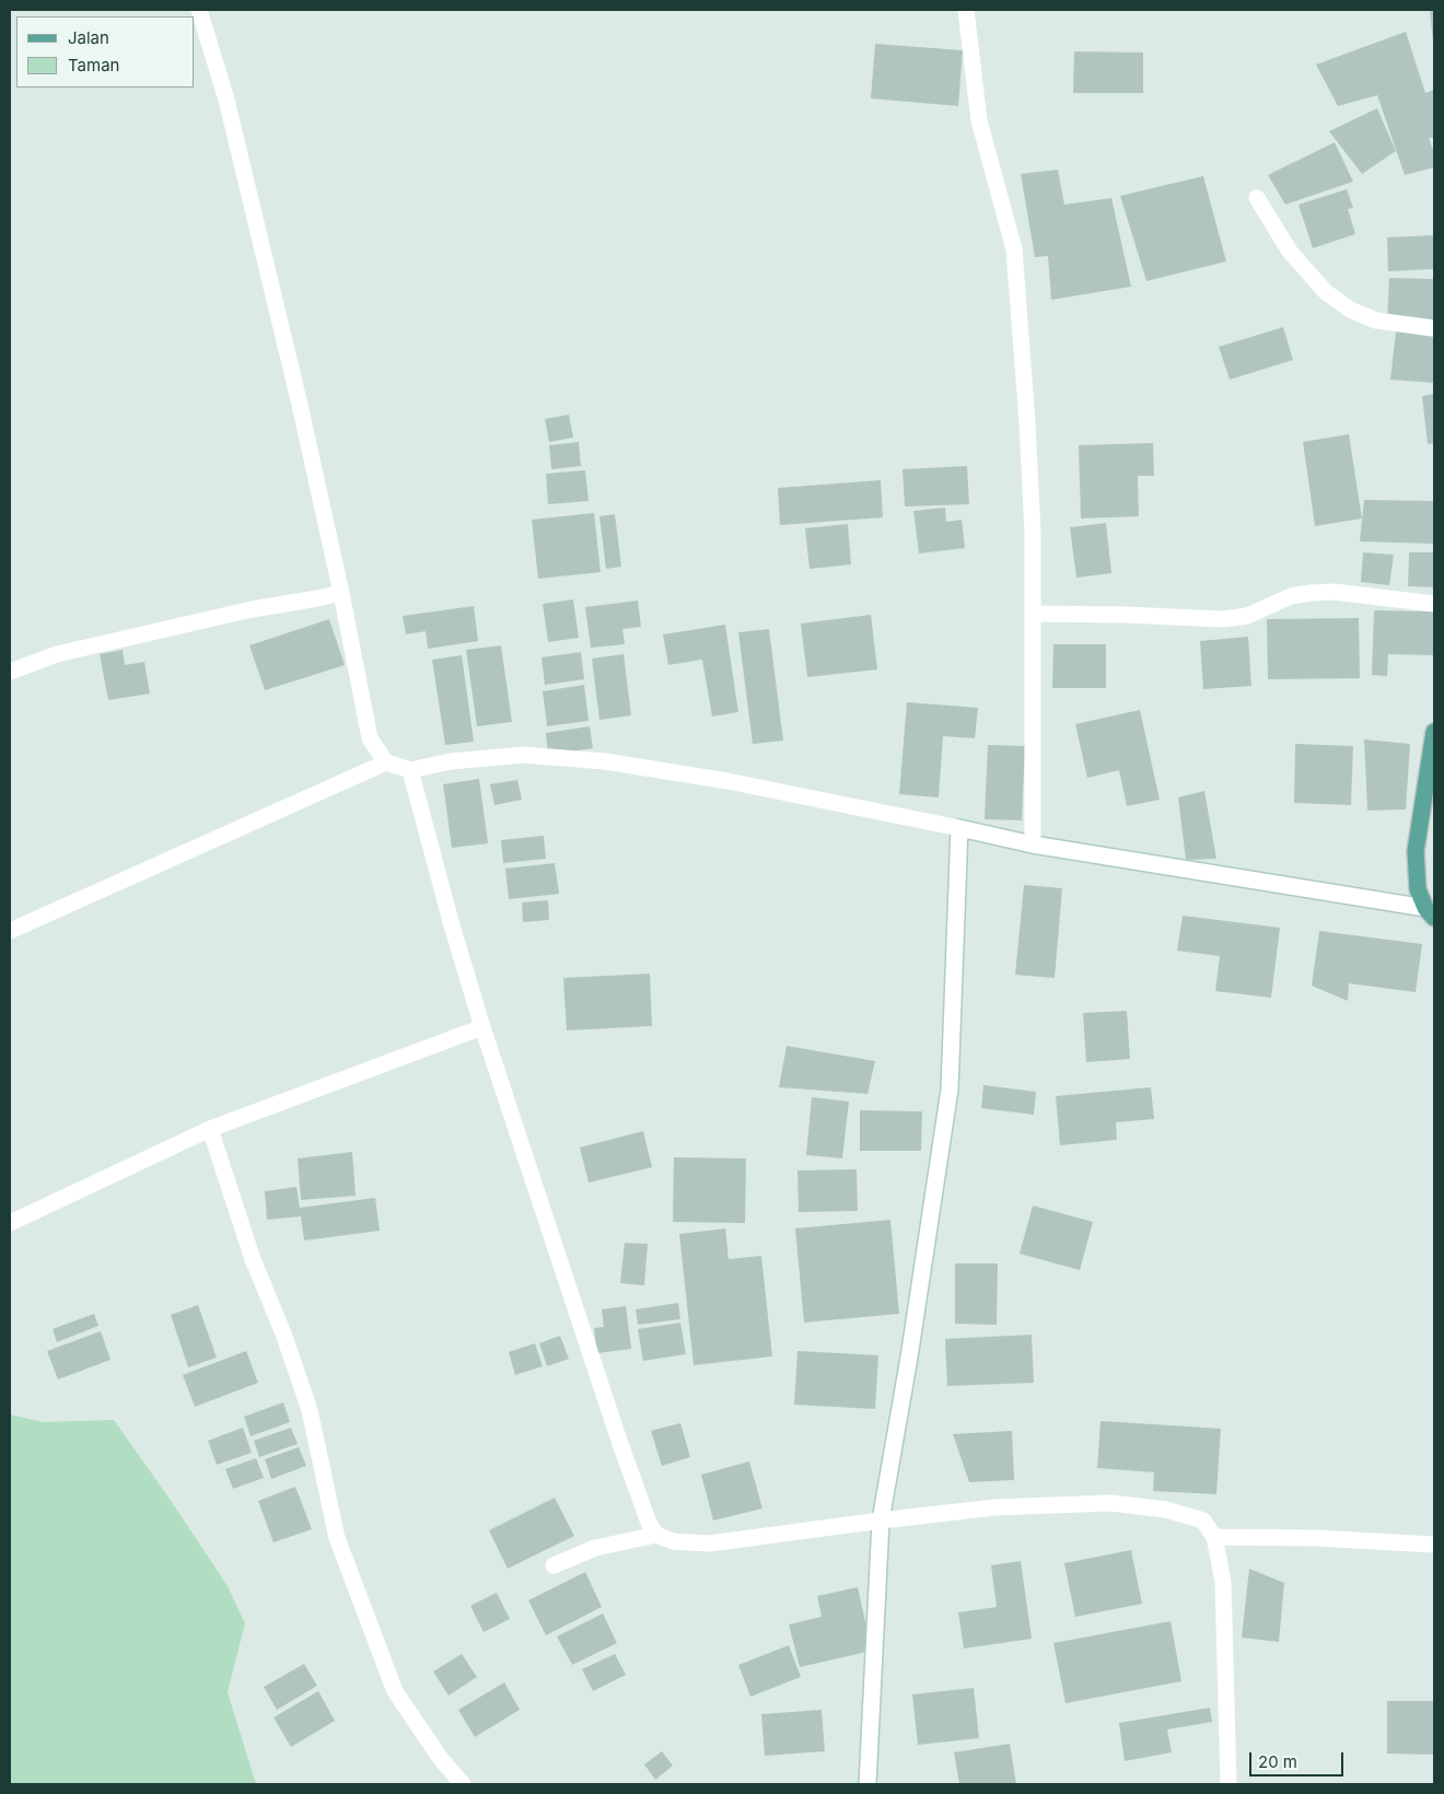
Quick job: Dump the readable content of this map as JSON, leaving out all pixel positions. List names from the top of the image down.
{
  "legend": ["Jalan", "Taman"],
  "scale_bar": "20 m"
}
